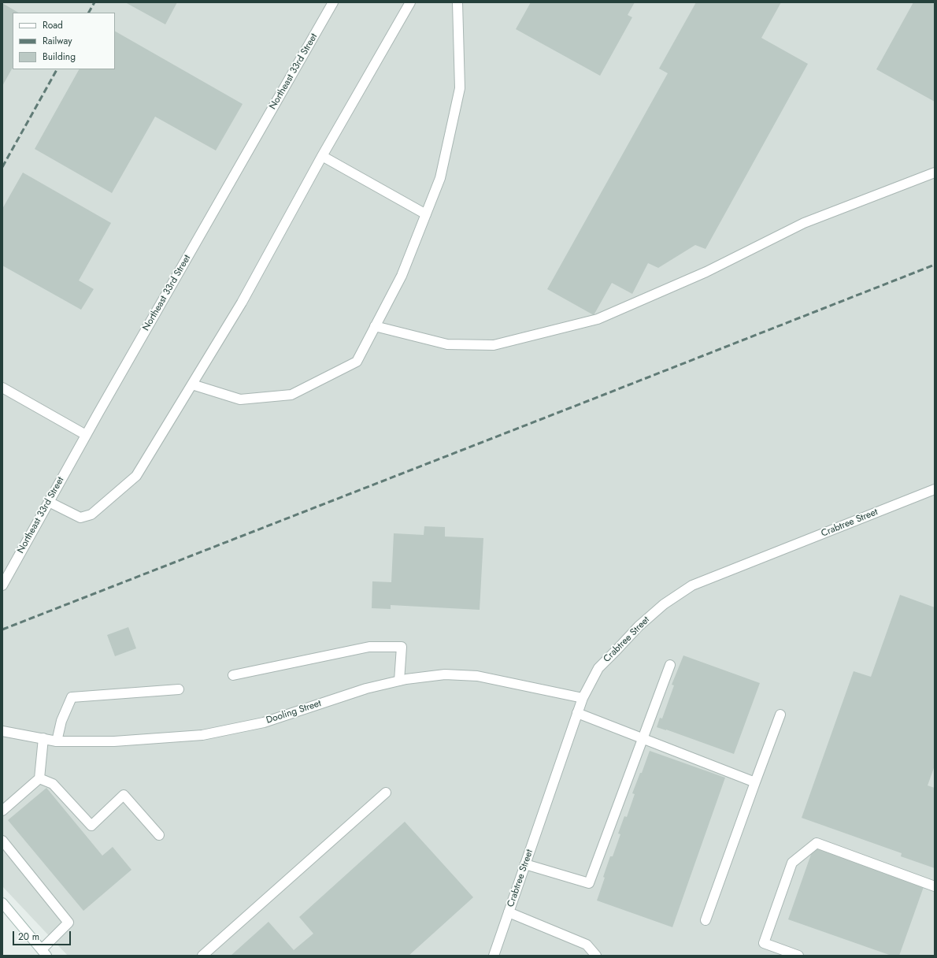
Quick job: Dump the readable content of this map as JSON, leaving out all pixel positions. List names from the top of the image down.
{
  "streets": {
    "street": ["Northeast 33rd Street", "Crabtree Street", "Dooling Street"]
  },
  "crossings": [
    ["Crabtree Street", "Dooling Street"]
  ],
  "legend": ["Road", "Railway", "Building"],
  "scale_bar": "20 m"
}
